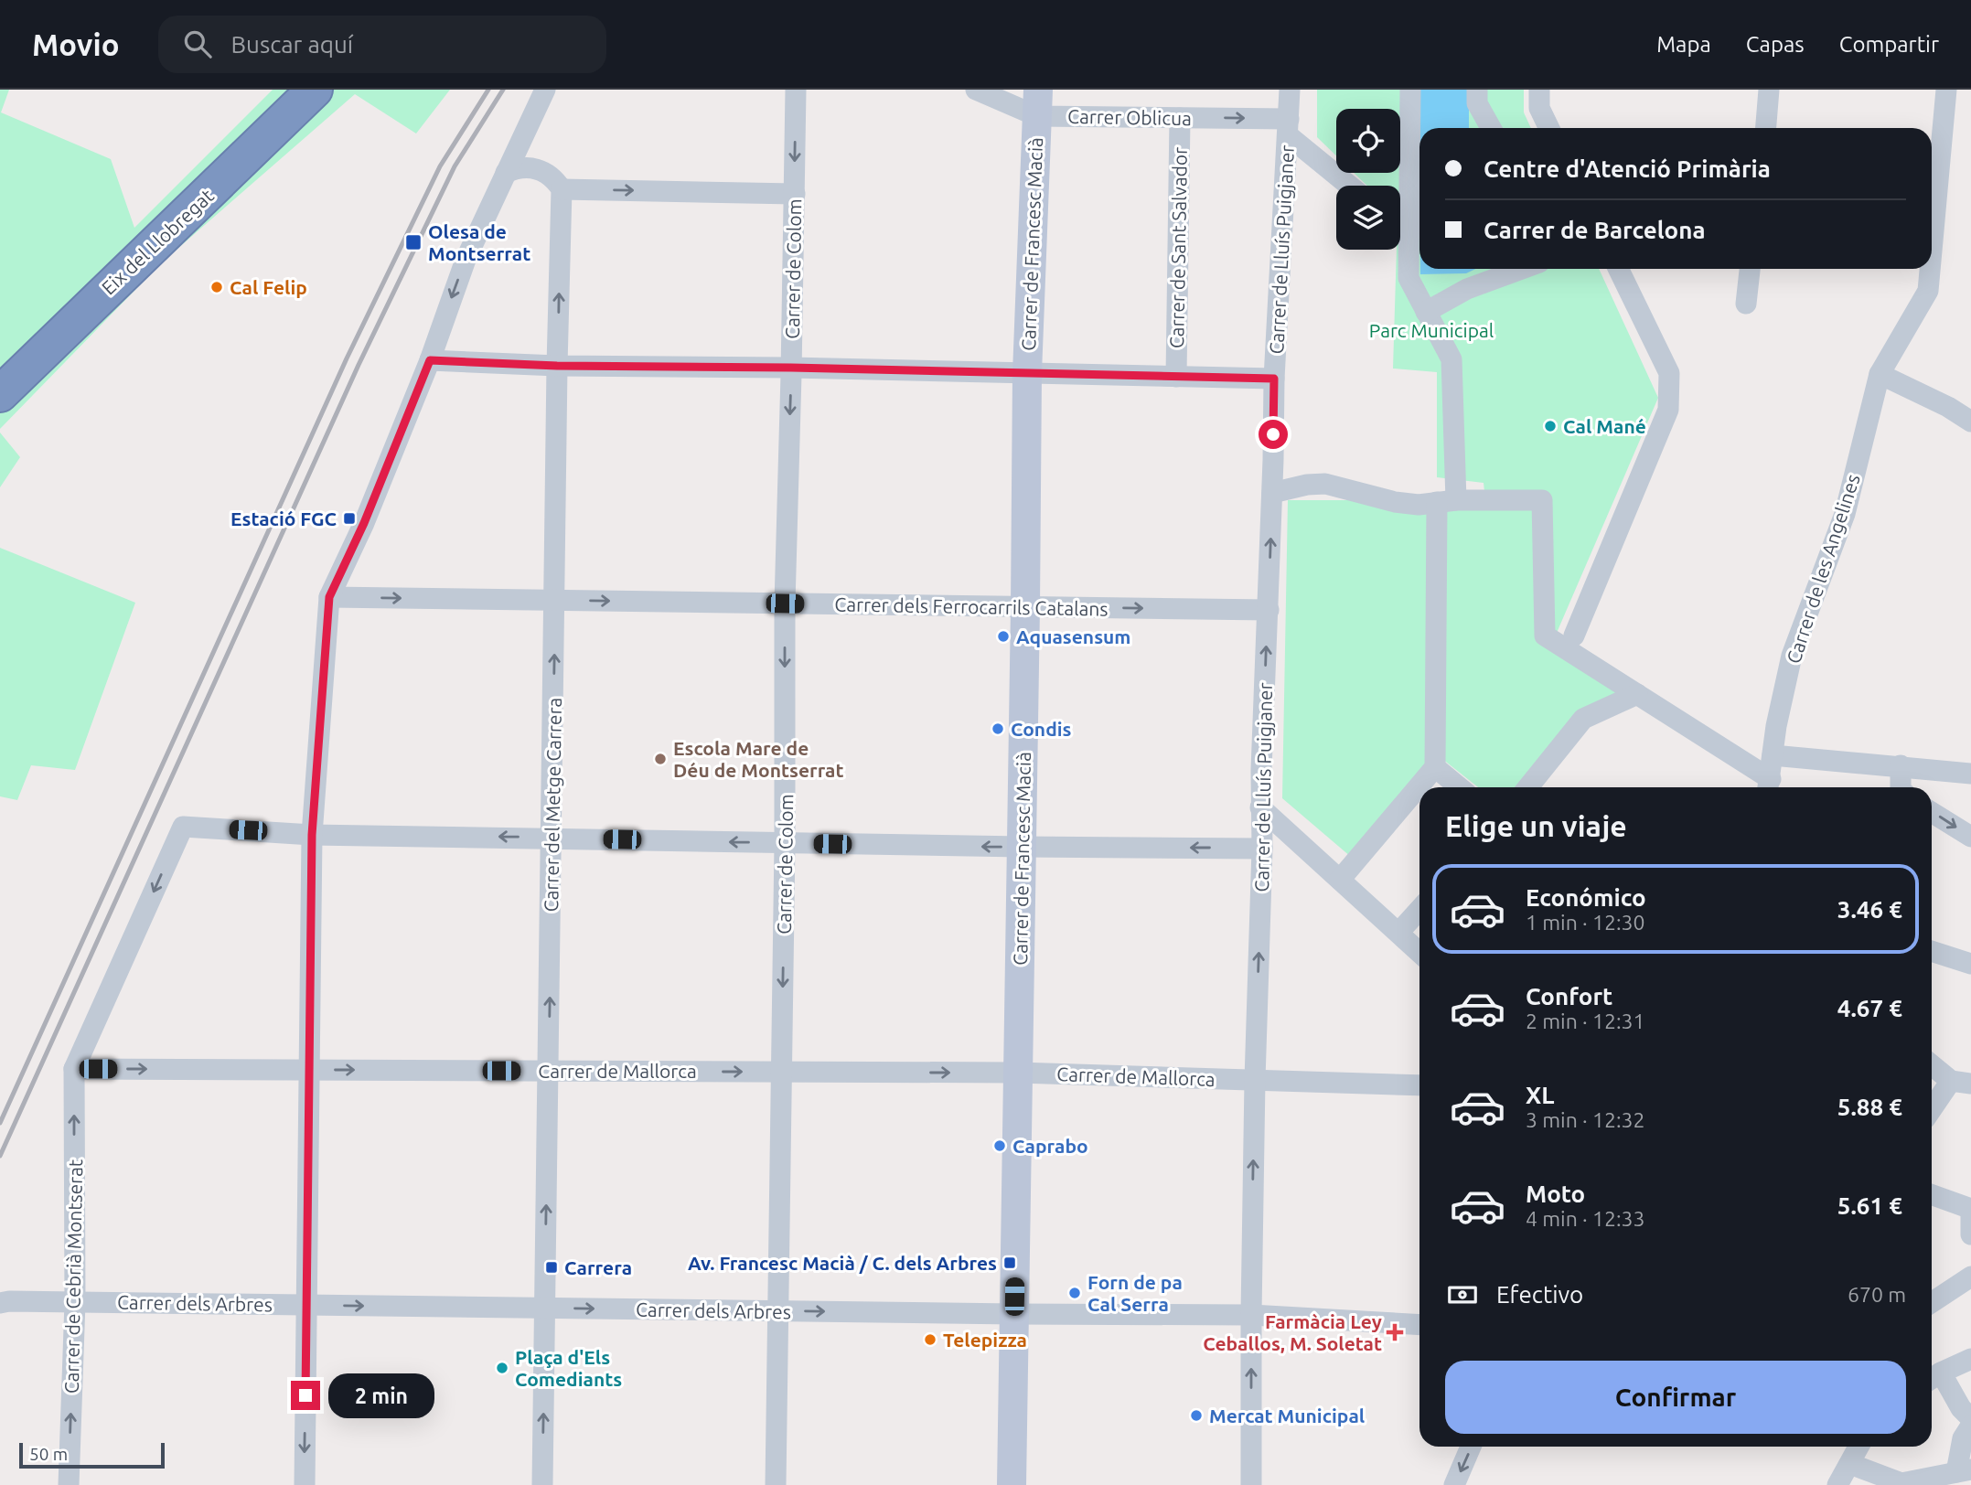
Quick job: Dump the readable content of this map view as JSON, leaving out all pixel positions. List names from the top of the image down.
{
  "streets": {
    "highway": ["Eix del Llobregat"],
    "street": [
      "Carrer Oblicua",
      "Carrer de Francesc Macià",
      "Carrer de Sant Salvador",
      "Carrer de Lluís Puigjaner",
      "Carrer de Colom",
      "Carrer de les Angelines",
      "Carrer dels Ferrocarrils Catalans",
      "Carrer del Metge Carrera",
      "Carrer de Mallorca",
      "Carrer de Cebrià Montserat",
      "Carrer dels Arbres"
    ]
  },
  "crossings": [
    ["Carrer Oblicua", "Carrer de Francesc Macià"],
    ["Carrer Oblicua", "Carrer de Sant Salvador"],
    ["Carrer Oblicua", "Carrer de Lluís Puigjaner"],
    ["Carrer de Francesc Macià", "Carrer dels Ferrocarrils Catalans"],
    ["Carrer de Francesc Macià", "Carrer de Mallorca"],
    ["Carrer de Francesc Macià", "Carrer dels Arbres"],
    ["Carrer de Lluís Puigjaner", "Carrer dels Ferrocarrils Catalans"],
    ["Carrer de Lluís Puigjaner", "Carrer de Mallorca"],
    ["Carrer de Lluís Puigjaner", "Carrer dels Arbres"],
    ["Carrer de Colom", "Carrer dels Ferrocarrils Catalans"],
    ["Carrer de Colom", "Carrer de Mallorca"],
    ["Carrer de Colom", "Carrer dels Arbres"],
    ["Carrer dels Ferrocarrils Catalans", "Carrer del Metge Carrera"],
    ["Carrer del Metge Carrera", "Carrer de Mallorca"],
    ["Carrer del Metge Carrera", "Carrer dels Arbres"],
    ["Carrer de Mallorca", "Carrer de Cebrià Montserat"],
    ["Carrer de Cebrià Montserat", "Carrer dels Arbres"]
  ],
  "one_way": [
    "Carrer de Lluís Puigjaner",
    "Carrer de Colom",
    "Carrer dels Ferrocarrils Catalans",
    "Carrer del Metge Carrera",
    "Carrer de Mallorca",
    "Carrer de Cebrià Montserat",
    "Carrer dels Arbres"
  ],
  "parks": ["Parc Municipal"],
  "places": {
    "transit": [
      "Olesa de Montserrat",
      "Estació FGC",
      "Av. Francesc Macià / C. dels Arbres",
      "Carrera"
    ],
    "other": [
      "Cal Felip",
      "Cal Mané",
      "Aquasensum",
      "Condis",
      "Escola Mare de Déu de Montserrat",
      "Caprabo",
      "Forn de pa Cal Serra",
      "Telepizza",
      "Plaça d'Els Comediants",
      "Mercat Municipal"
    ],
    "health": ["Farmàcia Ley Ceballos, M. Soletat"]
  },
  "scale_bar": "50 m",
  "page": {
    "header": "Movio",
    "search": "Buscar aquí",
    "nav": ["Mapa", "Capas", "Compartir"],
    "banner": ["Centre d'Atenció Primària", "Carrer de Barcelona"],
    "heading": "Elige un viaje",
    "list": [
      {
        "name": "Económico",
        "note": "1 min · 12:30",
        "value": "3.46 €"
      },
      {
        "name": "Confort",
        "note": "2 min · 12:31",
        "value": "4.67 €"
      },
      {
        "name": "XL",
        "note": "3 min · 12:32",
        "value": "5.88 €"
      },
      {
        "name": "Moto",
        "note": "4 min · 12:33",
        "value": "5.61 €"
      }
    ],
    "pay": ["Efectivo", "670 m"],
    "buttons": "Confirmar",
    "bubble": "2 min",
    "scale": "50 m"
  }
}
